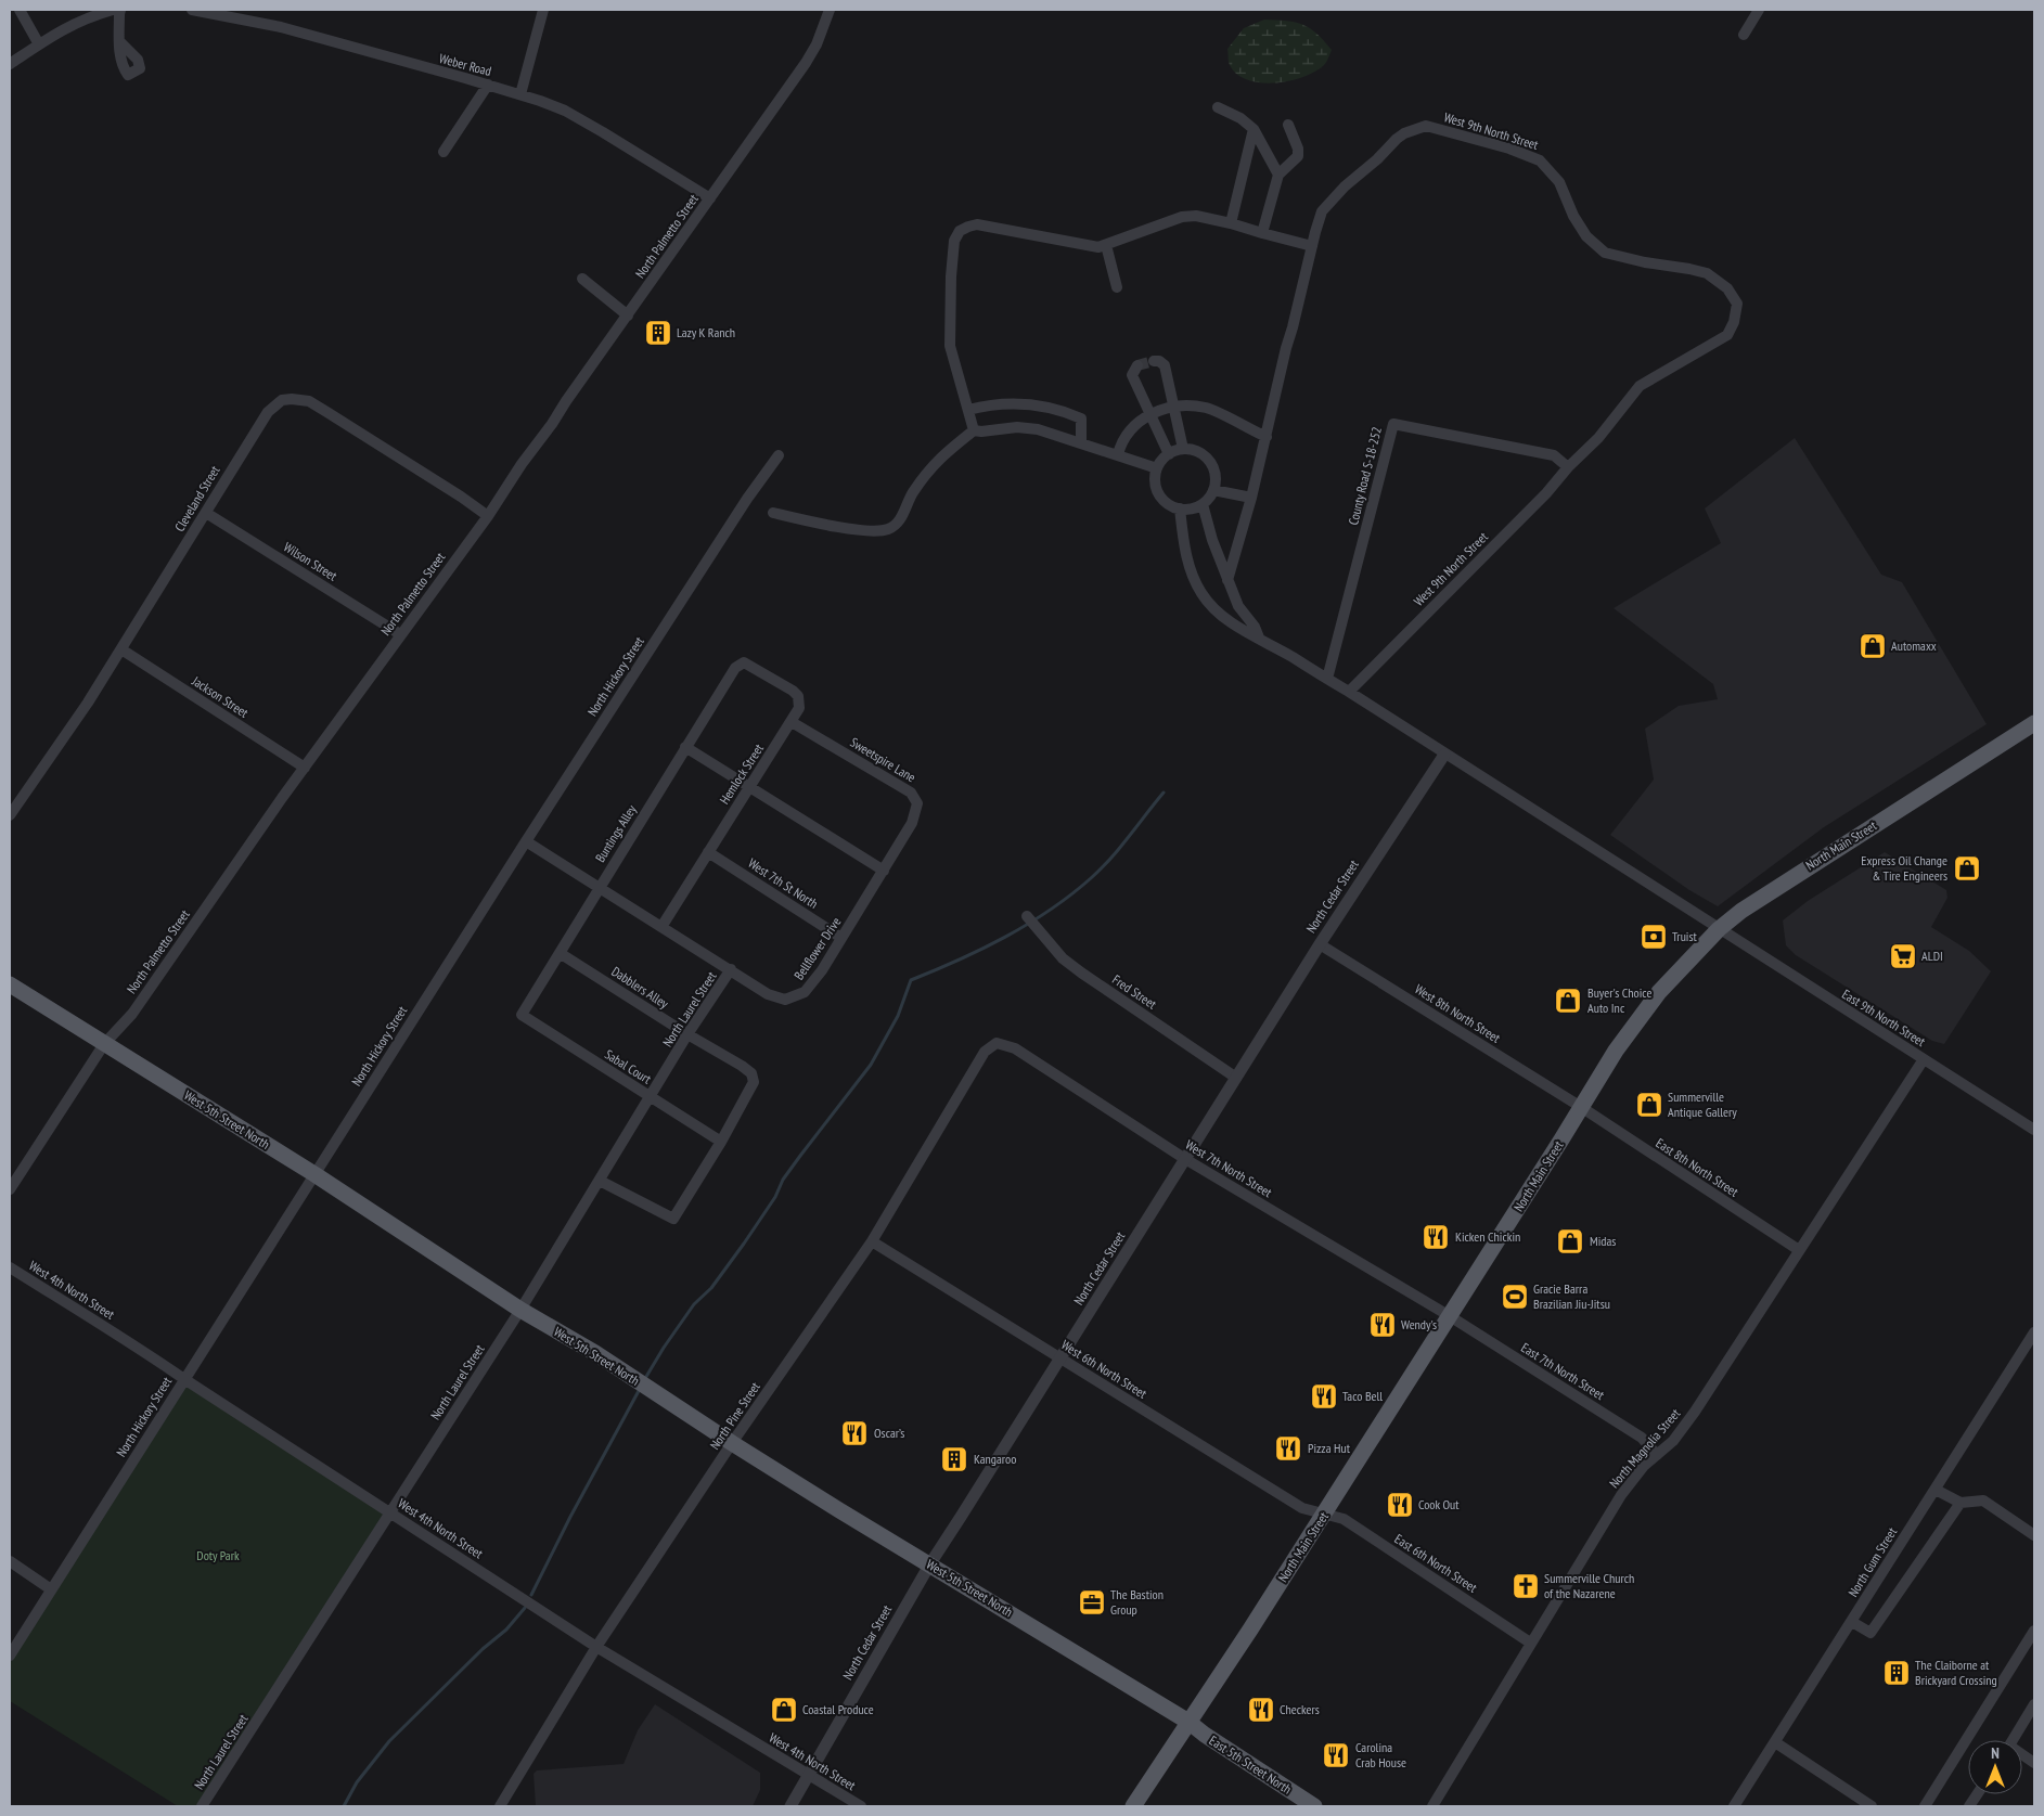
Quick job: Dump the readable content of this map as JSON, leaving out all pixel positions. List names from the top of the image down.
{
  "streets": {
    "main road": ["North Main Street", "West 5th Street North", "East 5th Street North"],
    "street": [
      "Weber Road",
      "West 9th North Street",
      "North Palmetto Street",
      "County Road S-18-252",
      "Cleveland Street",
      "Wilson Street",
      "North Hickory Street",
      "Jackson Street",
      "Sweetspire Lane",
      "Hemlock Street",
      "Buntings Alley",
      "West 7th St North",
      "North Cedar Street",
      "Bellflower Drive",
      "Dabblers Alley",
      "Fred Street",
      "North Laurel Street",
      "West 8th North Street",
      "East 9th North Street",
      "Sabal Court",
      "East 8th North Street",
      "West 7th North Street",
      "West 4th North Street",
      "West 6th North Street",
      "East 7th North Street",
      "North Pine Street",
      "North Magnolia Street",
      "North Gum Street",
      "East 6th North Street"
    ]
  },
  "crossings": [
    ["Weber Road", "North Palmetto Street"],
    ["West 9th North Street", "County Road S-18-252"],
    ["North Palmetto Street", "Cleveland Street"],
    ["North Palmetto Street", "Wilson Street"],
    ["North Palmetto Street", "Jackson Street"],
    ["North Palmetto Street", "West 5th Street North"],
    ["Cleveland Street", "Wilson Street"],
    ["Cleveland Street", "Jackson Street"],
    ["North Hickory Street", "Bellflower Drive"],
    ["North Hickory Street", "West 5th Street North"],
    ["North Hickory Street", "West 4th North Street"],
    ["Sweetspire Lane", "Hemlock Street"],
    ["Sweetspire Lane", "Bellflower Drive"],
    ["Hemlock Street", "Buntings Alley"],
    ["Hemlock Street", "West 7th St North"],
    ["Hemlock Street", "Bellflower Drive"],
    ["Buntings Alley", "Bellflower Drive"],
    ["Buntings Alley", "Dabblers Alley"],
    ["Buntings Alley", "Sabal Court"],
    ["North Main Street", "West 8th North Street"],
    ["North Main Street", "East 9th North Street"],
    ["North Main Street", "West 5th Street North"],
    ["North Main Street", "East 8th North Street"],
    ["North Main Street", "West 7th North Street"],
    ["North Main Street", "West 6th North Street"],
    ["North Main Street", "East 7th North Street"],
    ["North Main Street", "East 6th North Street"],
    ["North Main Street", "East 5th Street North"],
    ["West 7th St North", "Bellflower Drive"],
    ["North Cedar Street", "Fred Street"],
    ["North Cedar Street", "West 8th North Street"],
    ["North Cedar Street", "West 5th Street North"],
    ["North Cedar Street", "West 7th North Street"],
    ["North Cedar Street", "West 4th North Street"],
    ["North Cedar Street", "West 6th North Street"],
    ["Bellflower Drive", "North Laurel Street"],
    ["Dabblers Alley", "North Laurel Street"],
    ["Dabblers Alley", "Sabal Court"],
    ["North Laurel Street", "Sabal Court"],
    ["North Laurel Street", "West 5th Street North"],
    ["North Laurel Street", "West 4th North Street"],
    ["West 8th North Street", "East 8th North Street"],
    ["East 9th North Street", "North Magnolia Street"],
    ["West 5th Street North", "North Pine Street"],
    ["West 5th Street North", "East 5th Street North"],
    ["East 8th North Street", "North Magnolia Street"],
    ["West 7th North Street", "East 7th North Street"],
    ["West 7th North Street", "North Pine Street"],
    ["West 4th North Street", "North Pine Street"],
    ["West 6th North Street", "North Pine Street"],
    ["West 6th North Street", "East 6th North Street"],
    ["East 7th North Street", "North Magnolia Street"],
    ["North Magnolia Street", "East 6th North Street"]
  ],
  "parks": ["Doty Park"],
  "places": {
    "building": ["Lazy K Ranch", "Kangaroo", "The Claiborne at Brickyard Crossing"],
    "shop": [
      "Automaxx",
      "Express Oil Change & Tire Engineers",
      "Buyer's Choice Auto Inc",
      "Summerville Antique Gallery",
      "Midas",
      "Coastal Produce"
    ],
    "bank": ["Truist"],
    "supermarket": ["ALDI"],
    "restaurant": [
      "Kicken Chickin",
      "Wendy's",
      "Taco Bell",
      "Oscar’s",
      "Pizza Hut",
      "Cook Out",
      "Checkers",
      "Carolina Crab House"
    ],
    "sports": ["Gracie Barra Brazilian Jiu-Jitsu"],
    "church": ["Summerville Church of the Nazarene"],
    "office": ["The Bastion Group"]
  },
  "north": "top"
}
